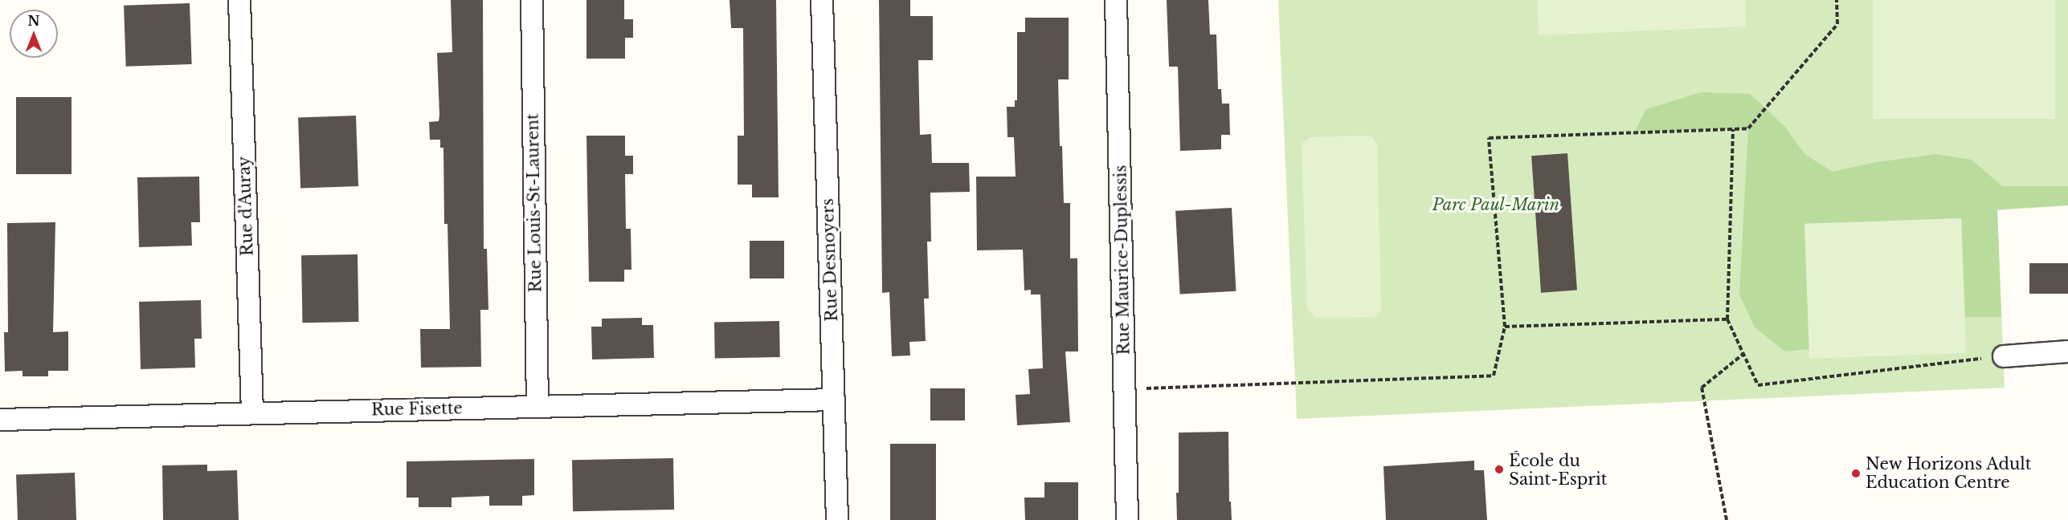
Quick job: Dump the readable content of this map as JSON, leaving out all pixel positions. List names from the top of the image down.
{
  "streets": {
    "street": [
      "Rue Louis-St-Laurent",
      "Rue d'Auray",
      "Rue Desnoyers",
      "Rue Maurice-Duplessis",
      "Rue Fisette"
    ]
  },
  "crossings": [
    ["Rue Louis-St-Laurent", "Rue Fisette"],
    ["Rue d'Auray", "Rue Fisette"],
    ["Rue Desnoyers", "Rue Fisette"]
  ],
  "parks": ["Parc Paul-Marin"],
  "places": ["École du Saint-Esprit", "New Horizons Adult Education Centre"],
  "north": "top"
}
